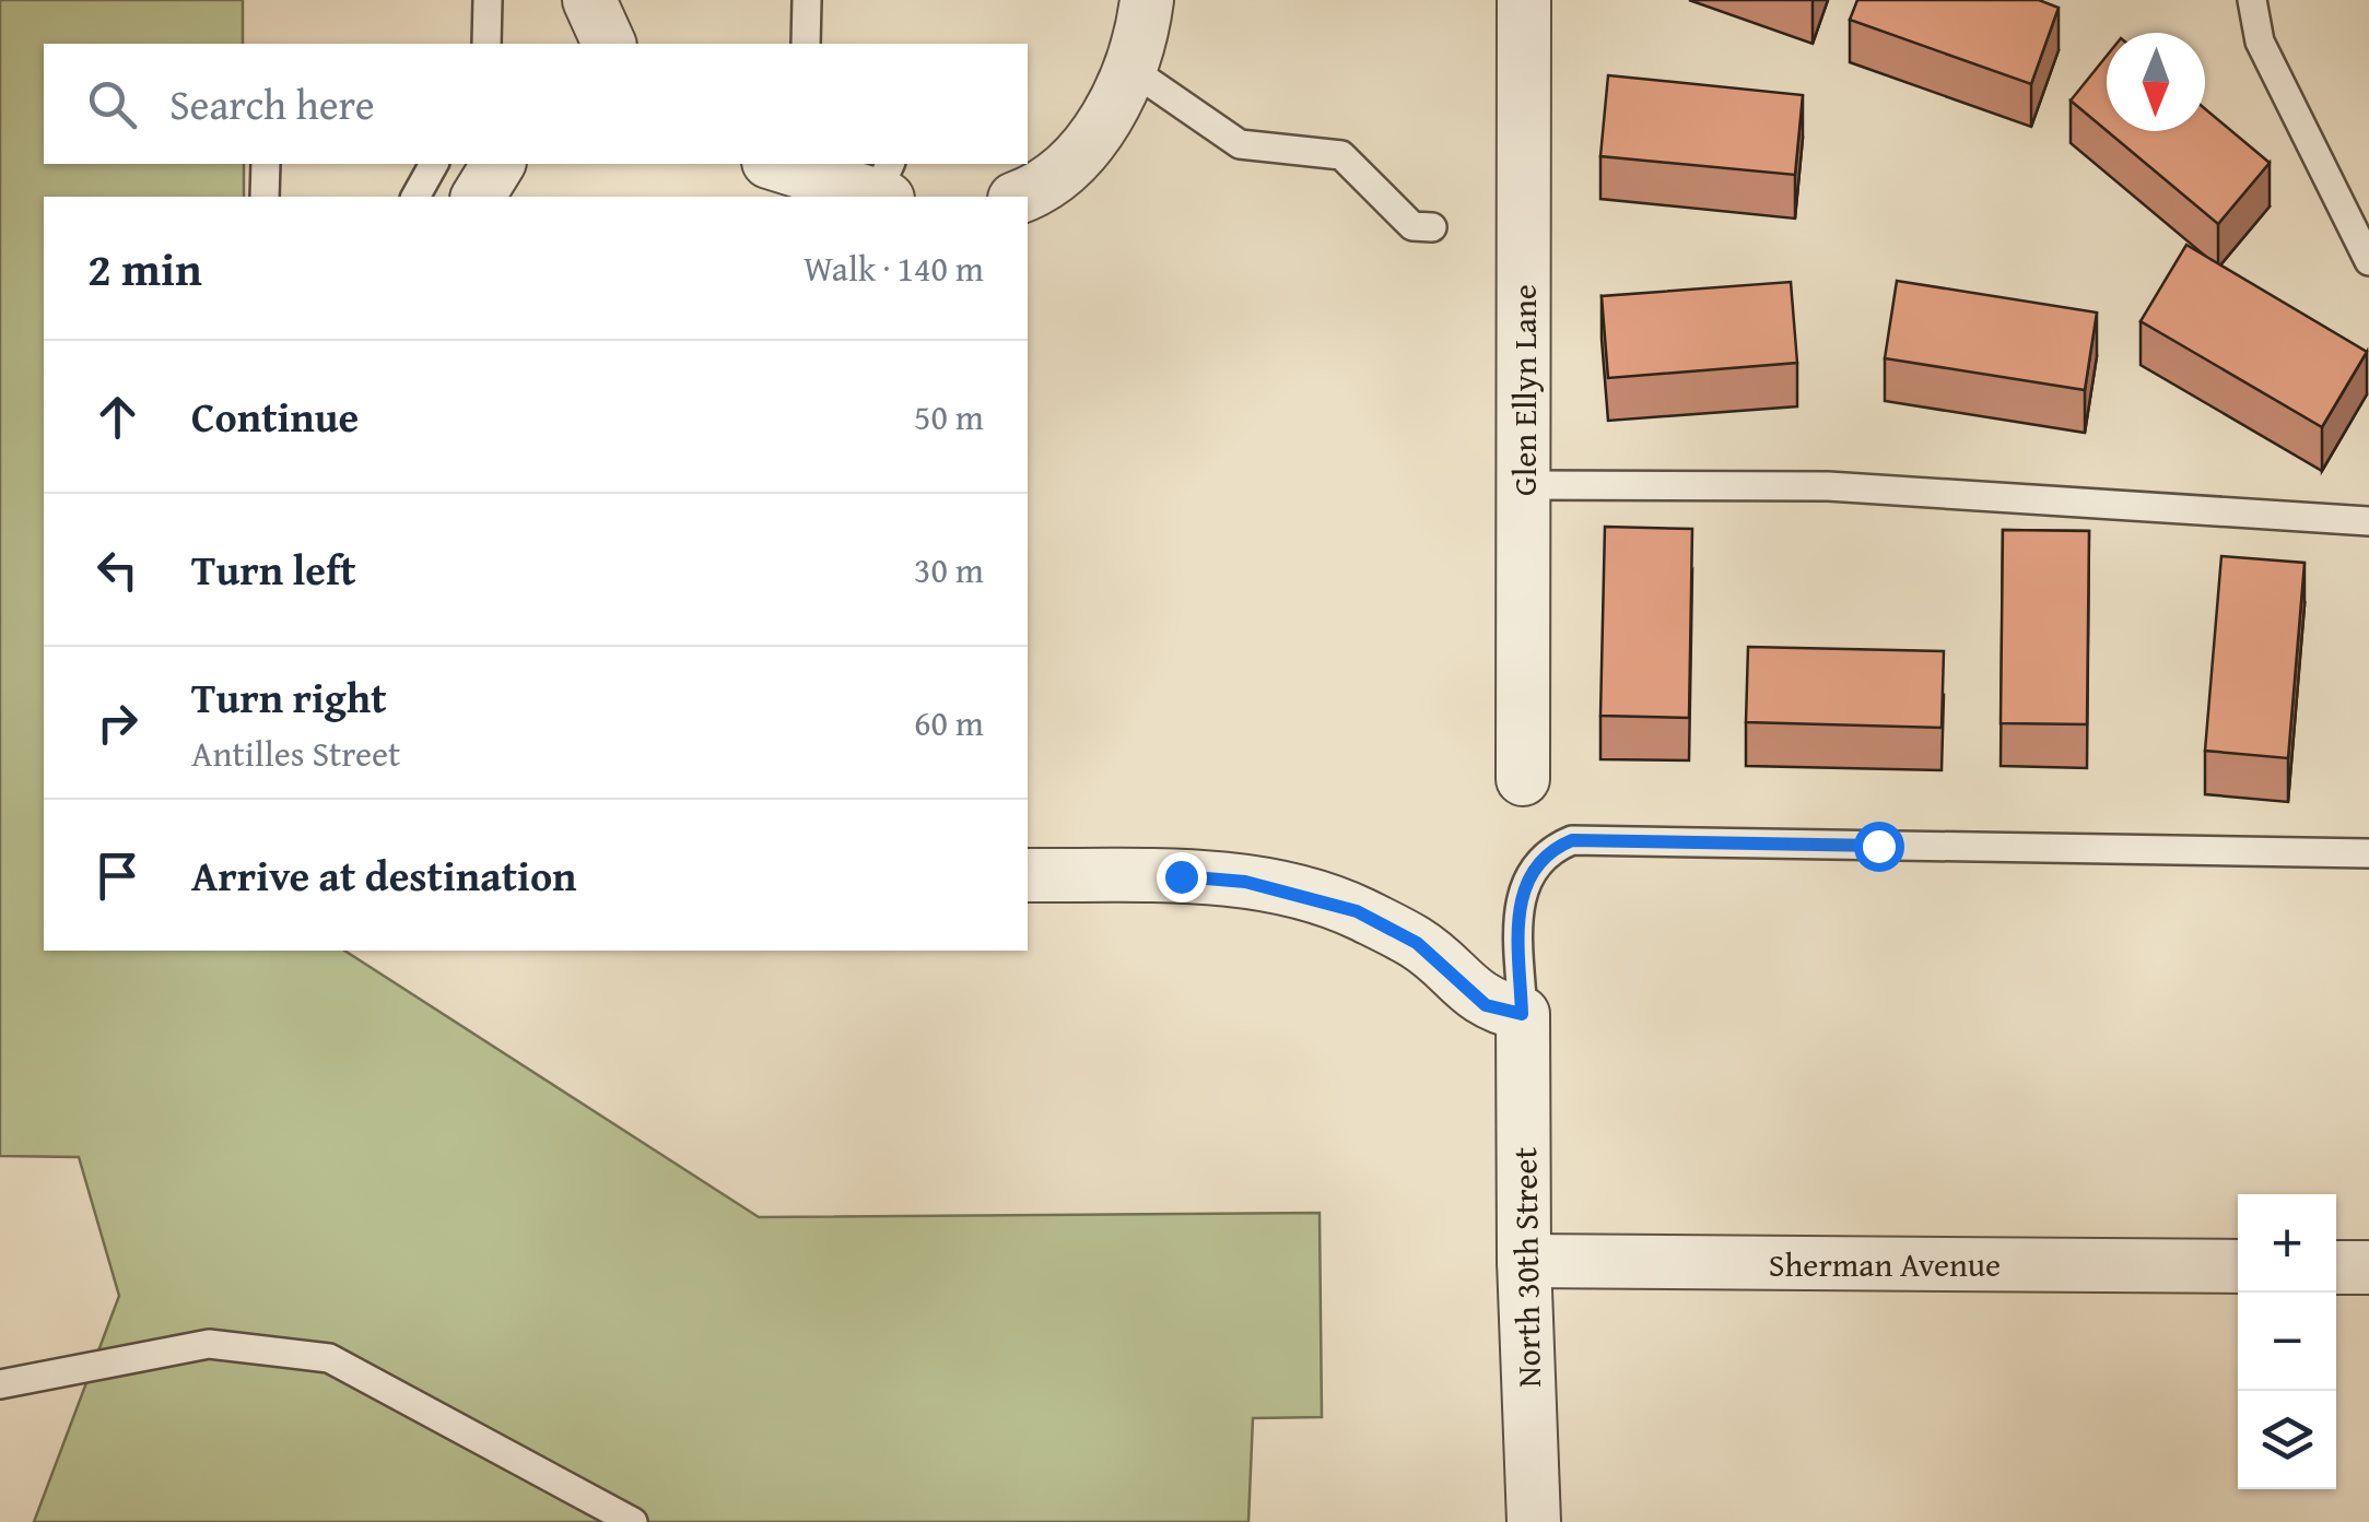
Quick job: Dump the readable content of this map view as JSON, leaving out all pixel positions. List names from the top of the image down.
{
  "streets": {
    "street": ["Glen Ellyn Lane", "Sherman Avenue", "North 30th Street"]
  },
  "crossings": [
    ["Sherman Avenue", "North 30th Street"]
  ],
  "north": "bottom",
  "page": {
    "search": "Search here",
    "heading": ["2 min", "Walk · 140 m"],
    "list": [
      ["Continue", "50 m"],
      ["Turn left", "30 m"],
      ["Turn right", "Antilles Street", "60 m"],
      "Arrive at destination"
    ],
    "map_buttons": ["+", "−"]
  }
}
